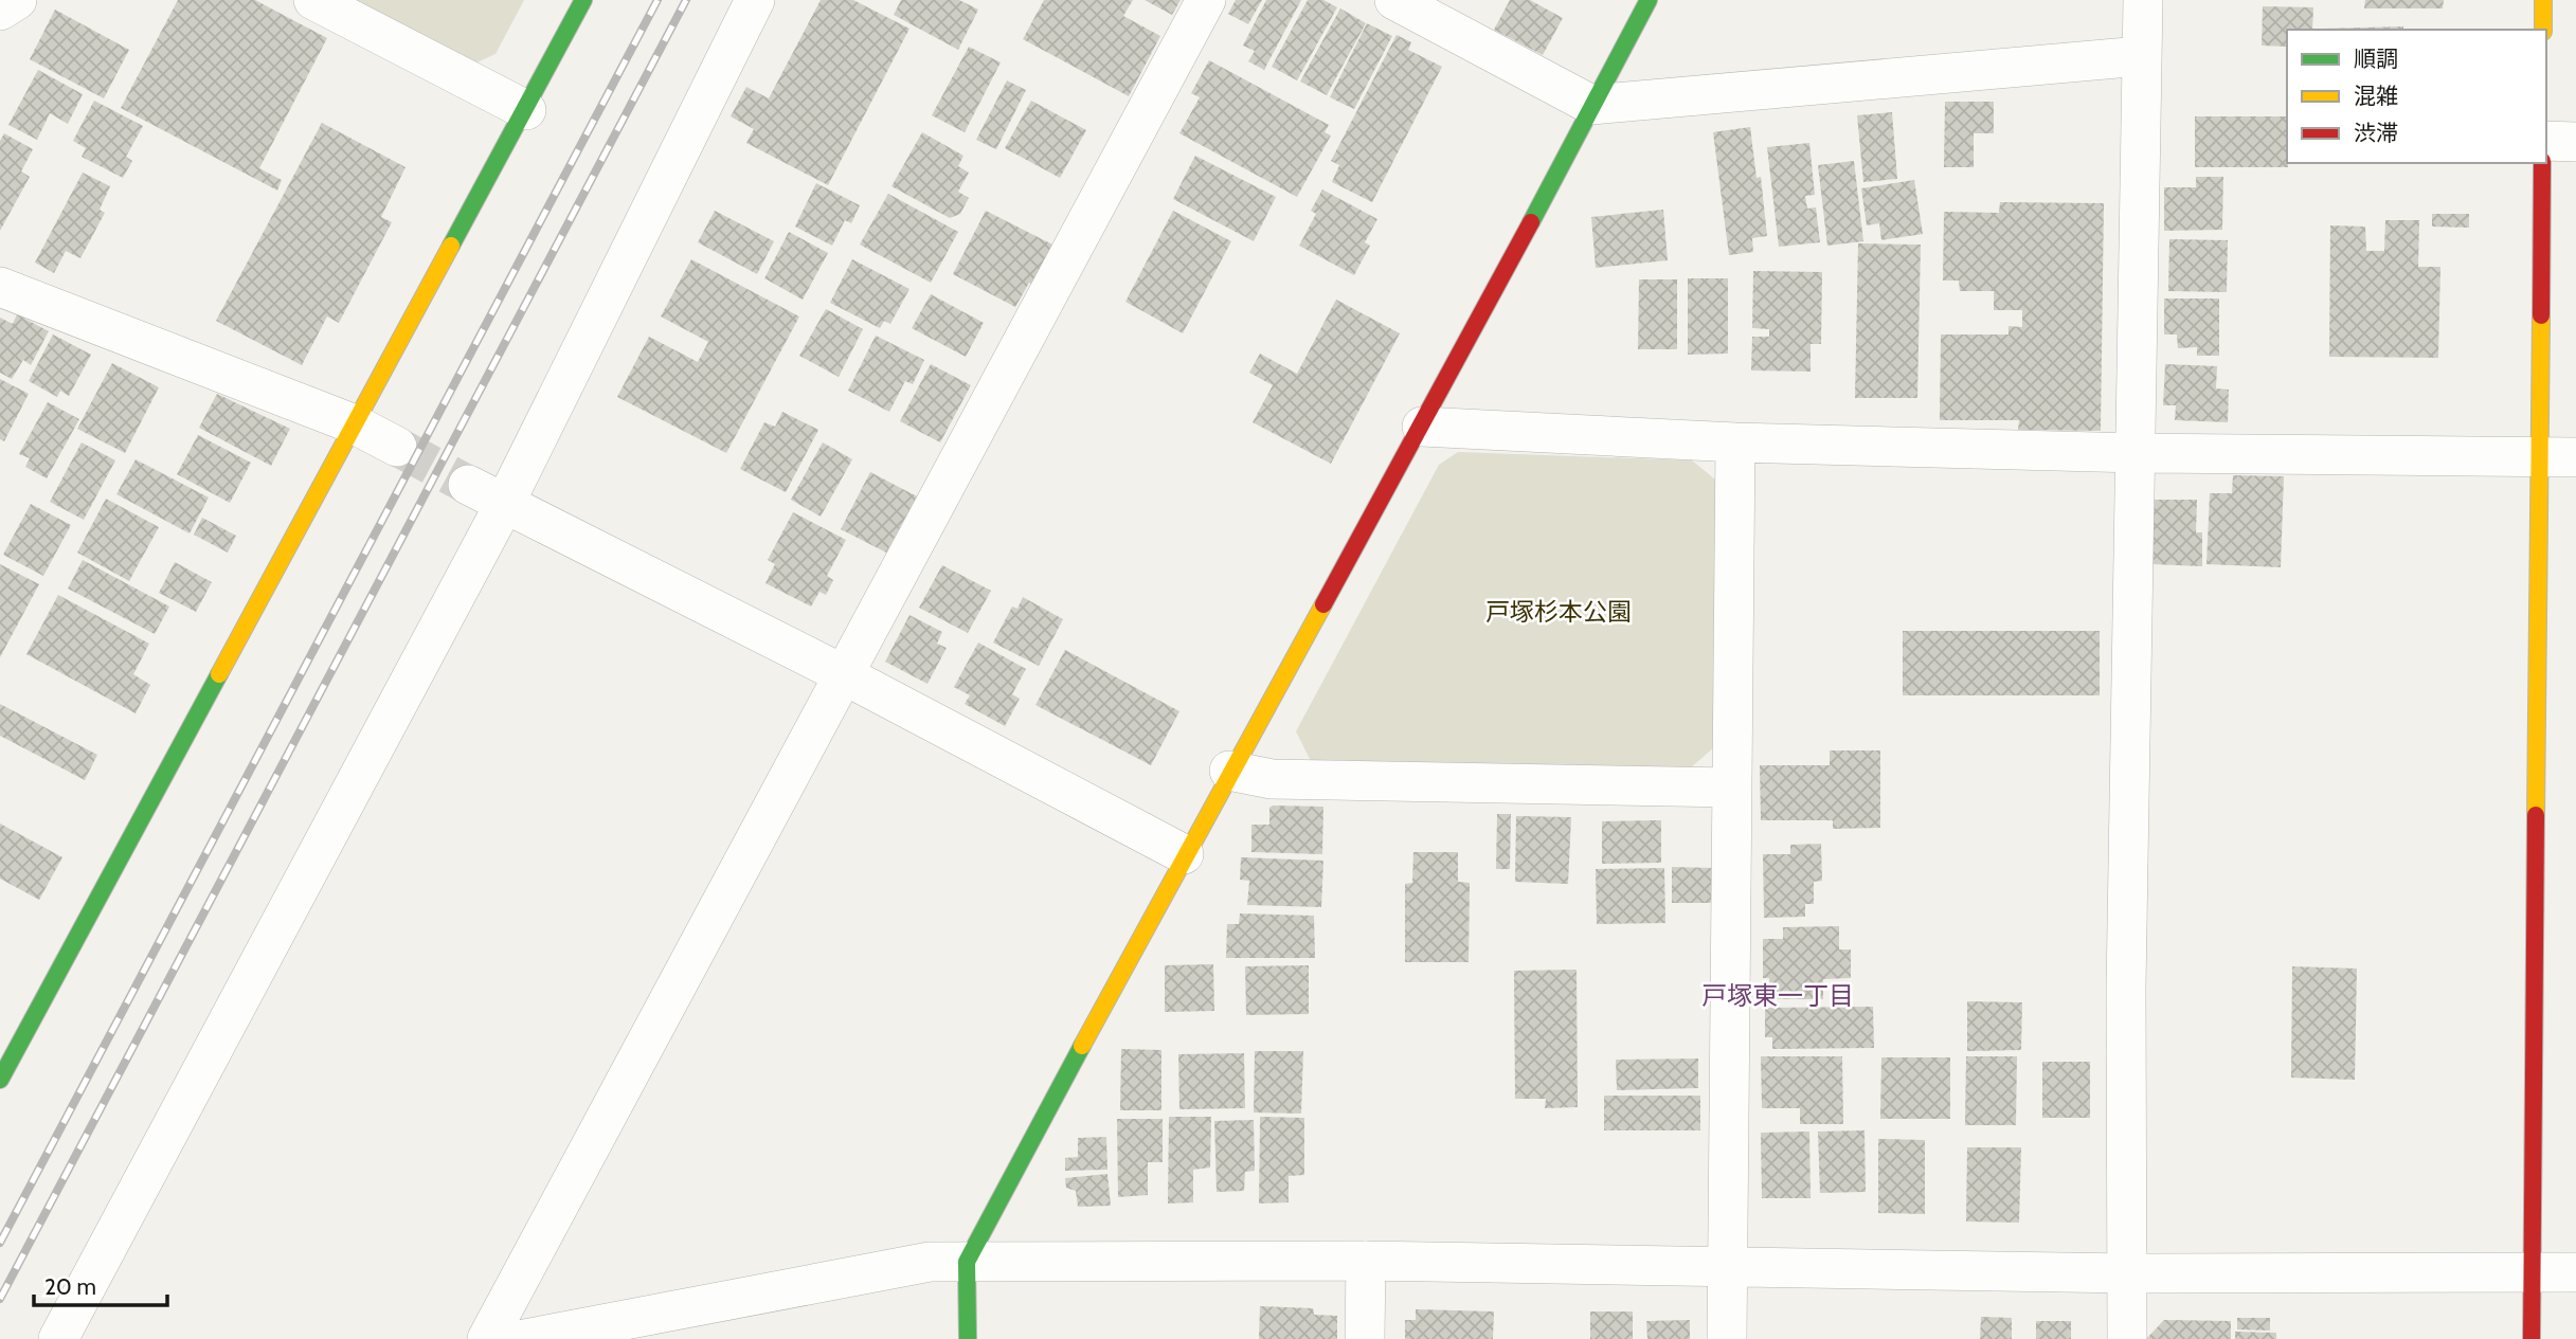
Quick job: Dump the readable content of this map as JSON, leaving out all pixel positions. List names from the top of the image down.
{
  "districts": ["戸塚東一丁目"],
  "parks": ["戸塚杉本公園"],
  "legend": ["順調", "混雑", "渋滞"],
  "scale_bar": "20 m"
}
